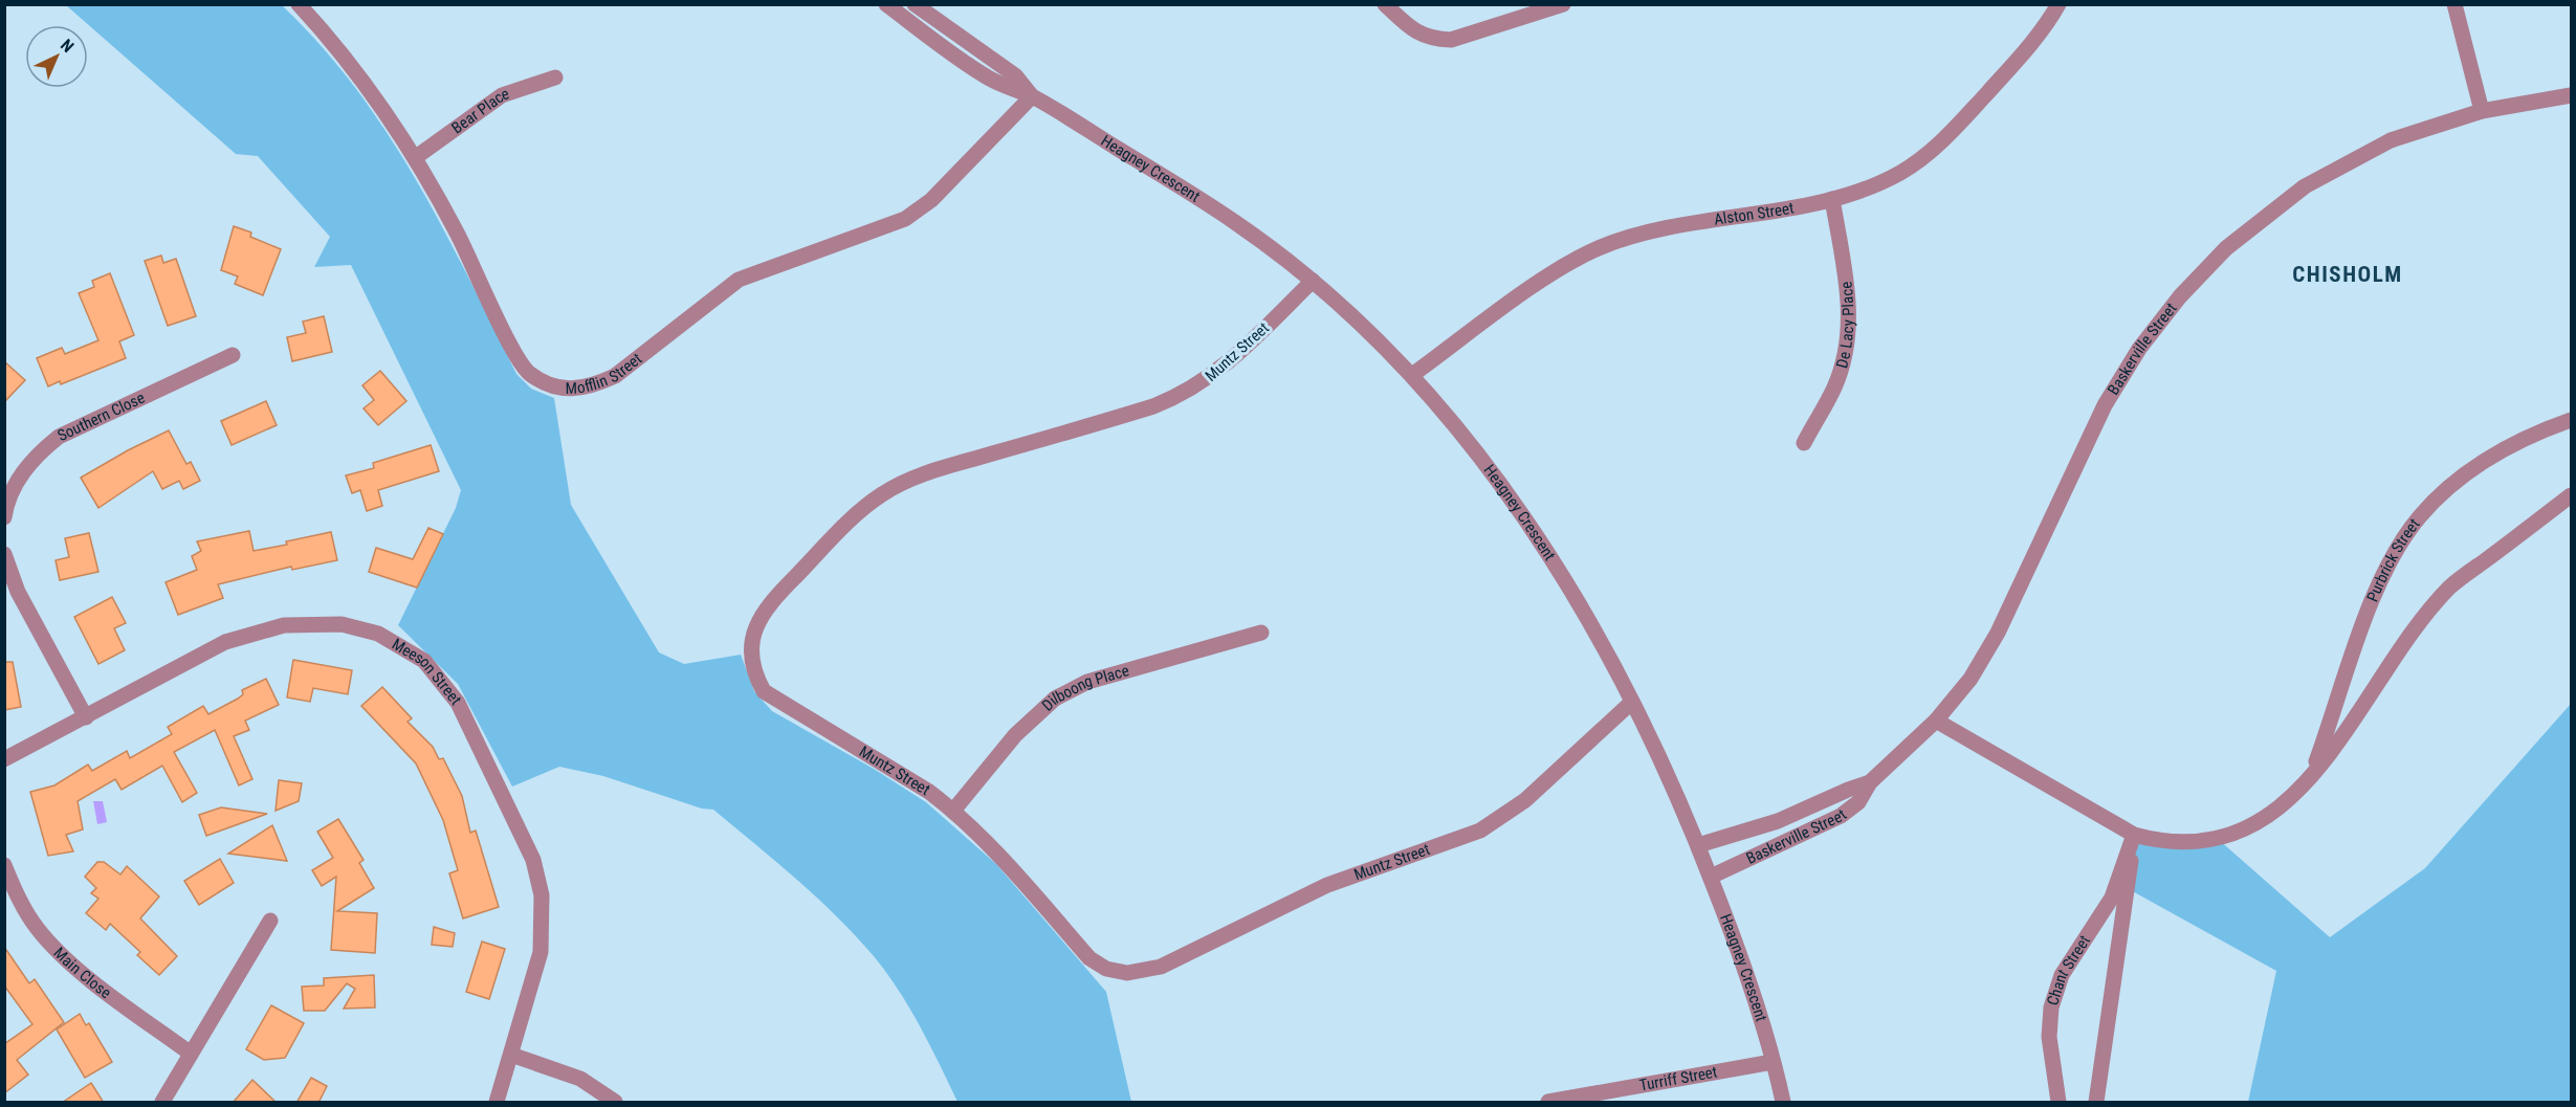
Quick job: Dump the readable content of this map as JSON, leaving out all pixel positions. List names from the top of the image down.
{
  "streets": {
    "street": [
      "Bear Place",
      "Heagney Crescent",
      "Alston Street",
      "De Lacy Place",
      "Baskerville Street",
      "Muntz Street",
      "Mofflin Street",
      "Southern Close",
      "Purbrick Street",
      "Meeson Street",
      "Dilboong Place",
      "Chant Street",
      "Main Close",
      "Turriff Street"
    ]
  },
  "crossings": [
    ["Bear Place", "Mofflin Street"],
    ["Heagney Crescent", "Alston Street"],
    ["Heagney Crescent", "Baskerville Street"],
    ["Heagney Crescent", "Muntz Street"],
    ["Heagney Crescent", "Mofflin Street"],
    ["Heagney Crescent", "Turriff Street"],
    ["Alston Street", "De Lacy Place"],
    ["Baskerville Street", "Purbrick Street"],
    ["Muntz Street", "Dilboong Place"],
    ["Purbrick Street", "Chant Street"]
  ],
  "districts": ["CHISHOLM"],
  "north": "top right"
}
